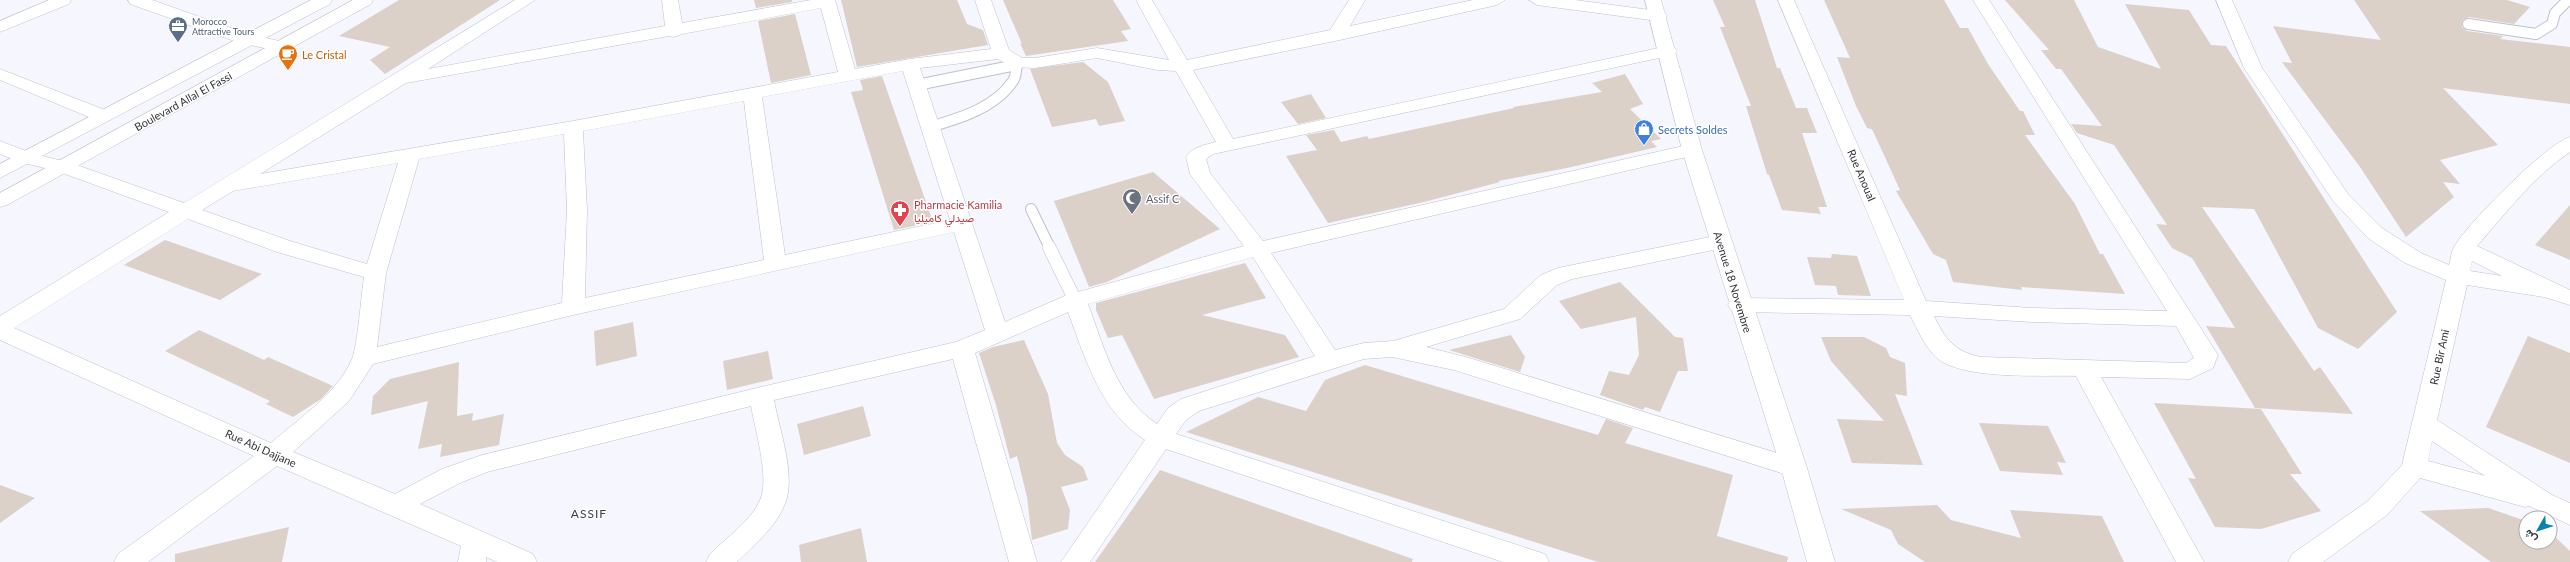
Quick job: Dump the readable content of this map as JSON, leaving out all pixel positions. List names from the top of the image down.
{
  "streets": {
    "street": [
      "Boulevard Allal El Fassi",
      "Rue Anoual",
      "Avenue 18 Novembre",
      "Rue Bir Ami",
      "Rue Abi Dajjane"
    ]
  },
  "districts": ["ASSIF"],
  "places": {
    "office": ["Morocco Attractive Tours"],
    "cafe": ["Le Cristal"],
    "shop": ["Secrets Soldes"],
    "mosque": ["Assif C"],
    "pharmacy": ["Pharmacie Kamilia صيدلي كاميليا"]
  },
  "north": "bottom left"
}
